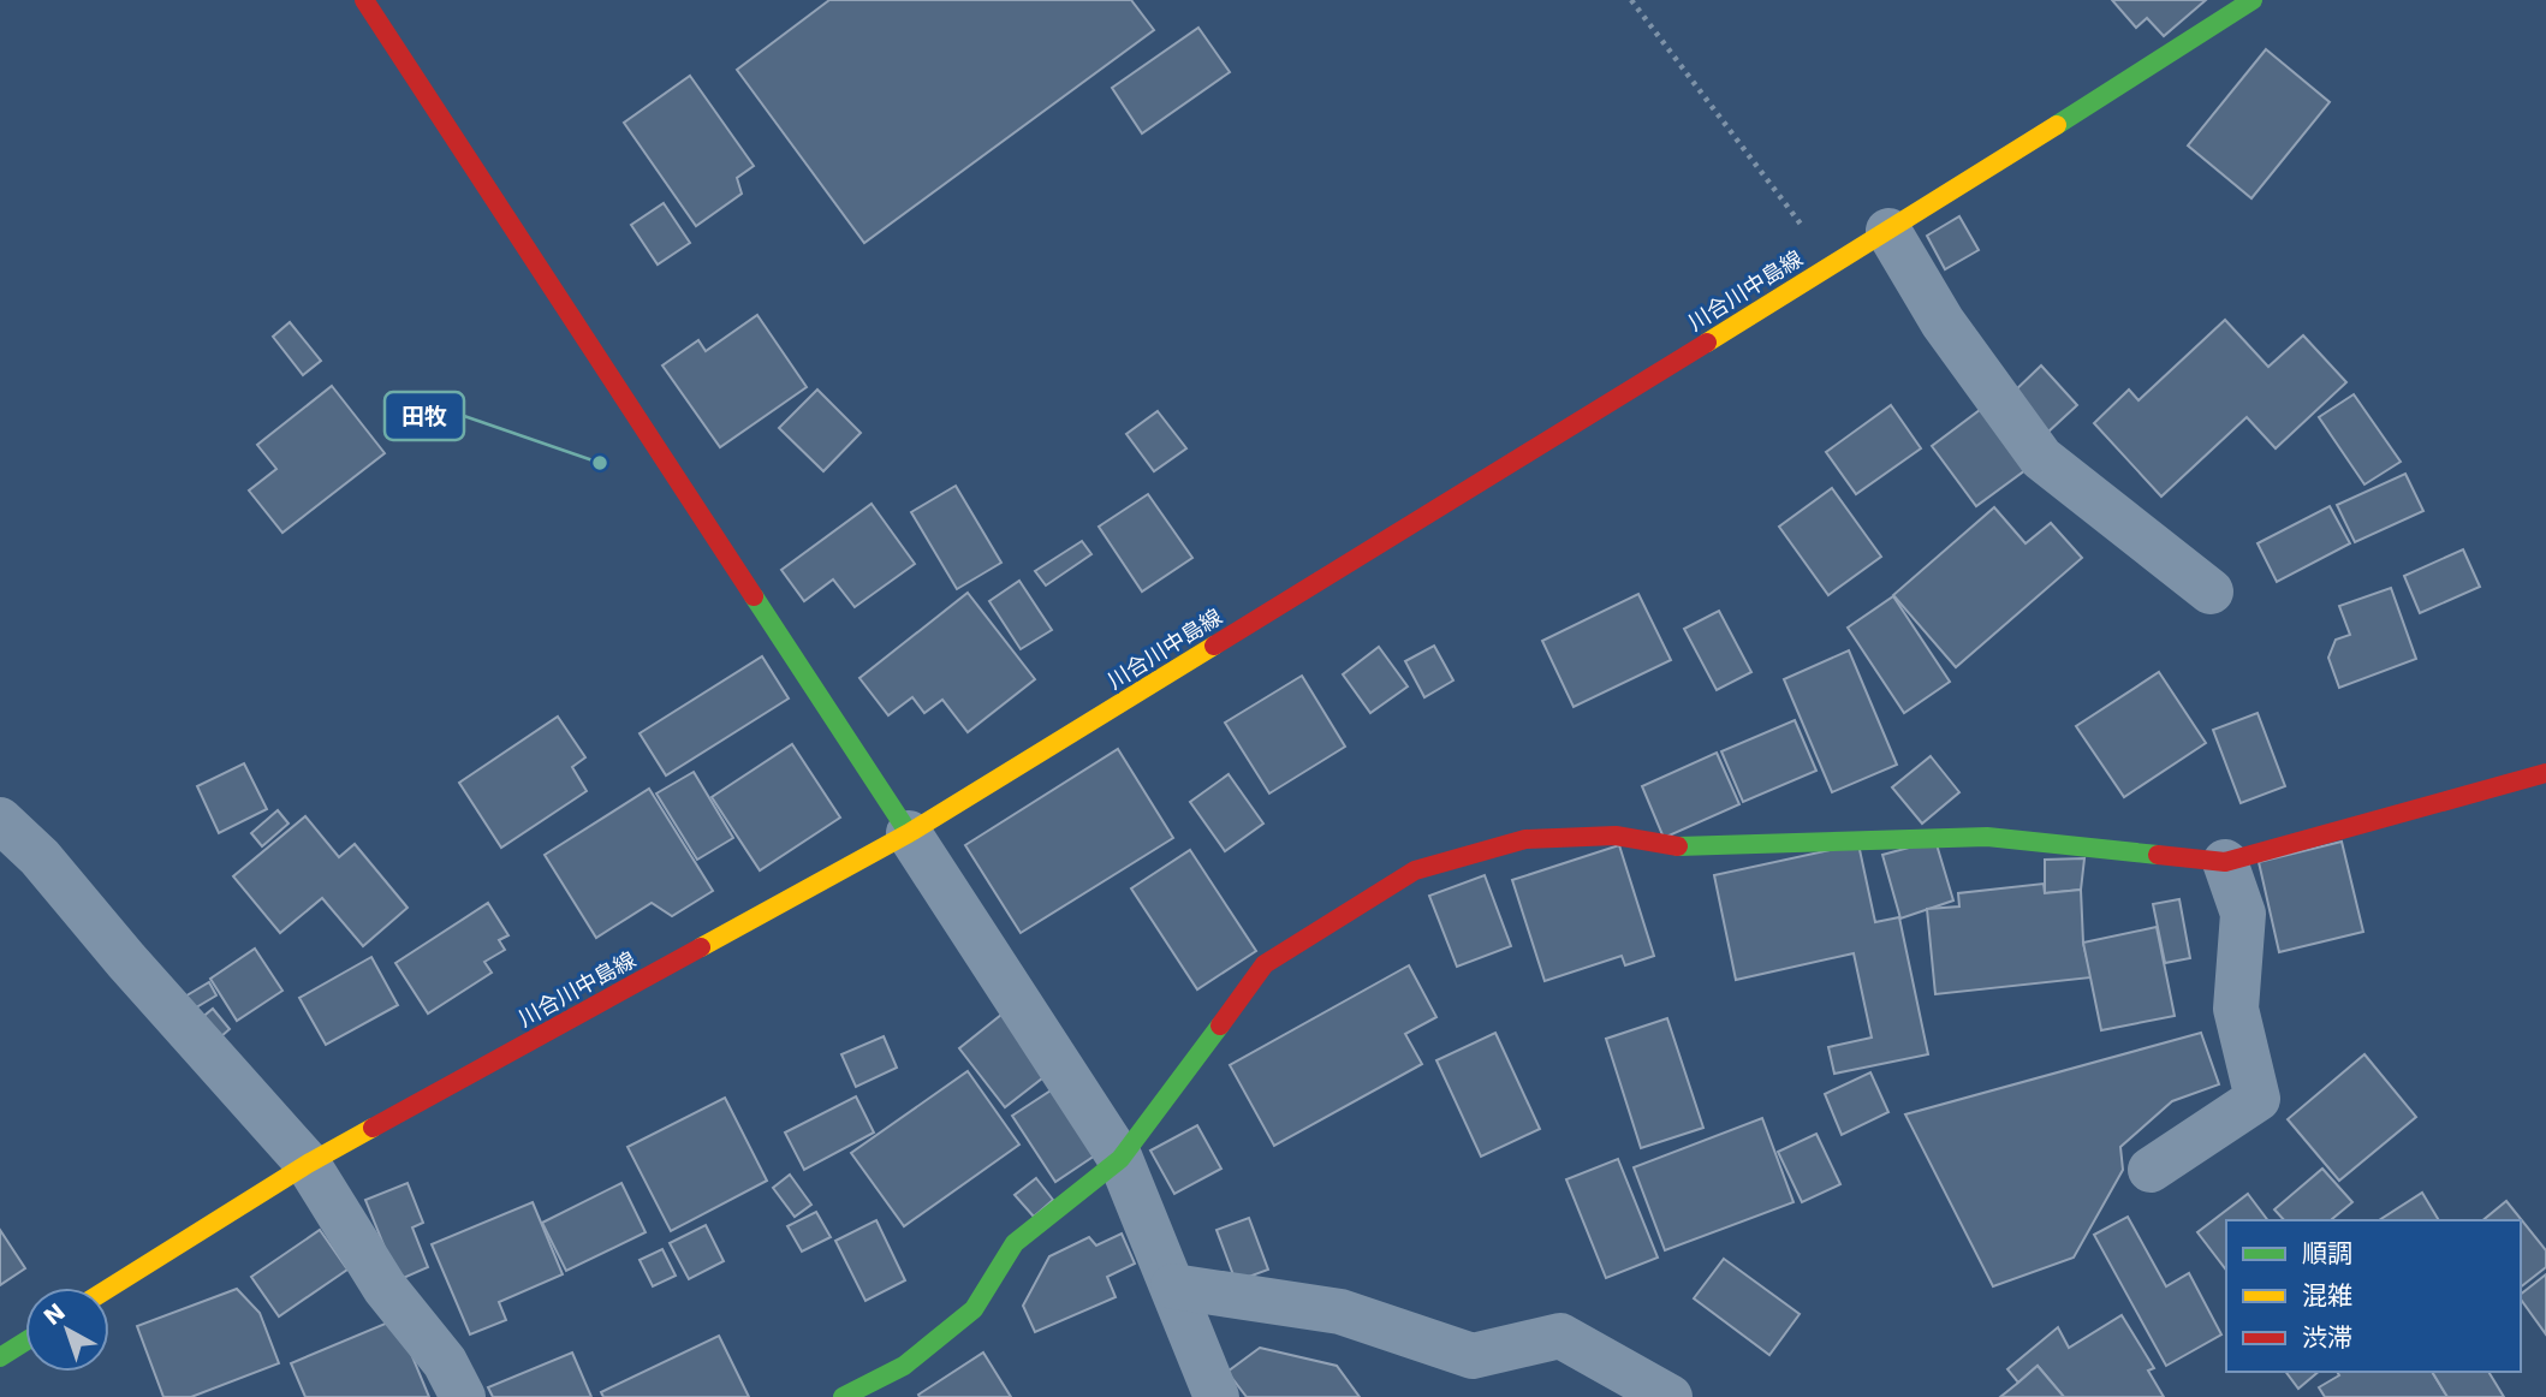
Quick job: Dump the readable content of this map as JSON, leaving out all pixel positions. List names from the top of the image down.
{
  "streets": {
    "street": ["川合川中島線"]
  },
  "places": ["田牧"],
  "legend": ["順調", "混雑", "渋滞"],
  "north": "top left"
}
